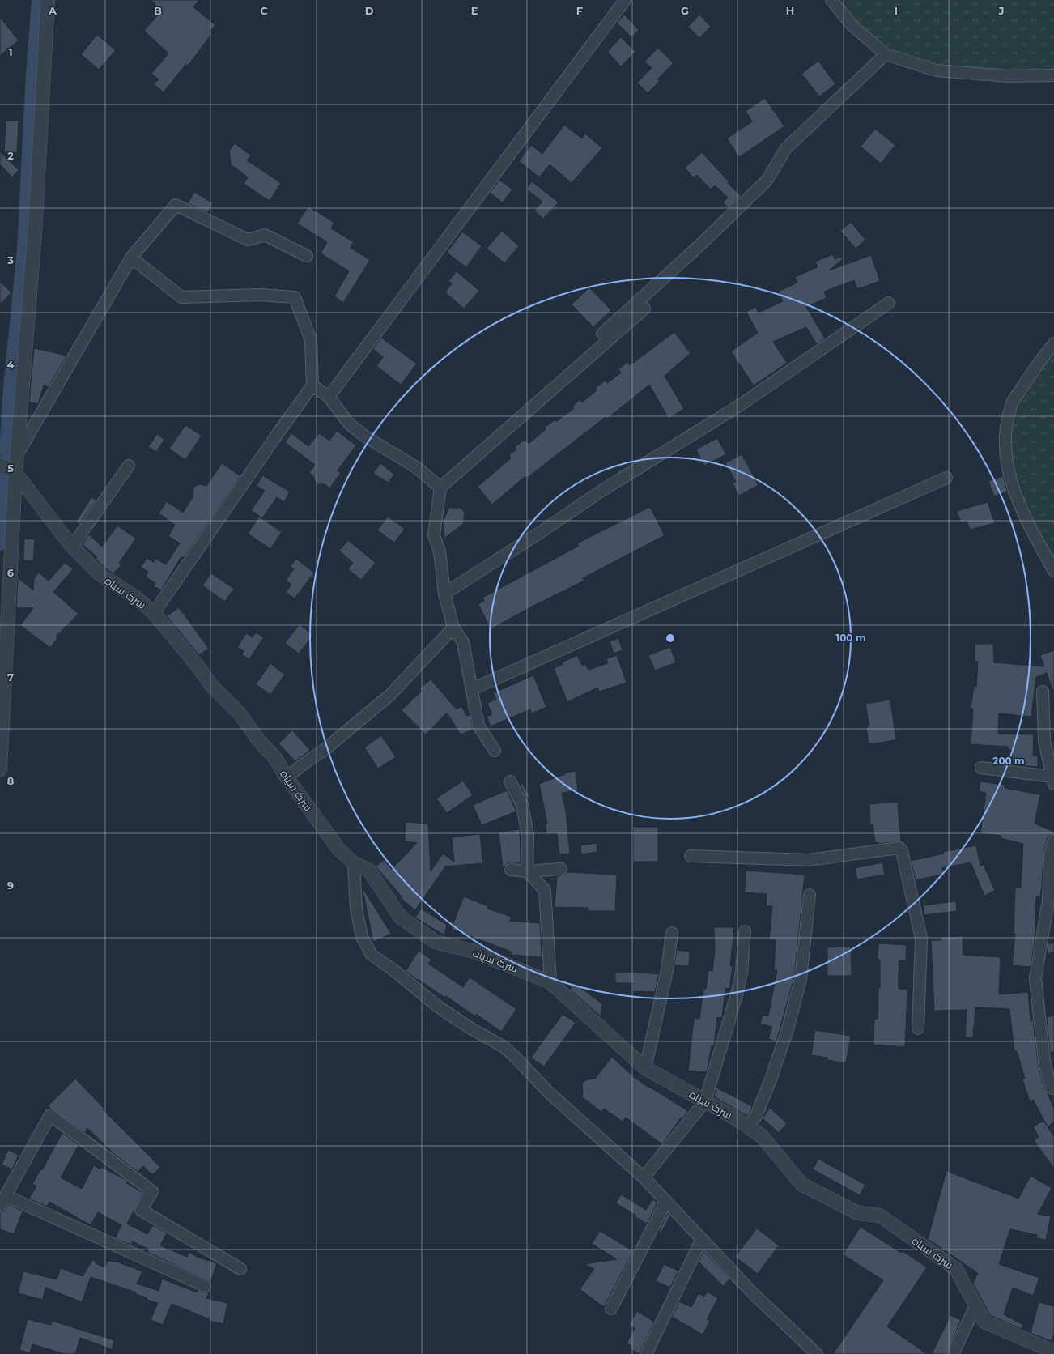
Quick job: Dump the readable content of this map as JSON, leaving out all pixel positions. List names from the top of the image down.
{
  "streets": {
    "street": ["سرک سیاه"]
  },
  "grid": {
    "columns": [
      "A",
      "B",
      "C",
      "D",
      "E",
      "F",
      "G",
      "H",
      "I",
      "J"
    ],
    "rows": [
      "1",
      "2",
      "3",
      "4",
      "5",
      "6",
      "7",
      "8",
      "9"
    ]
  },
  "rings": ["100 m", "200 m"]
}
